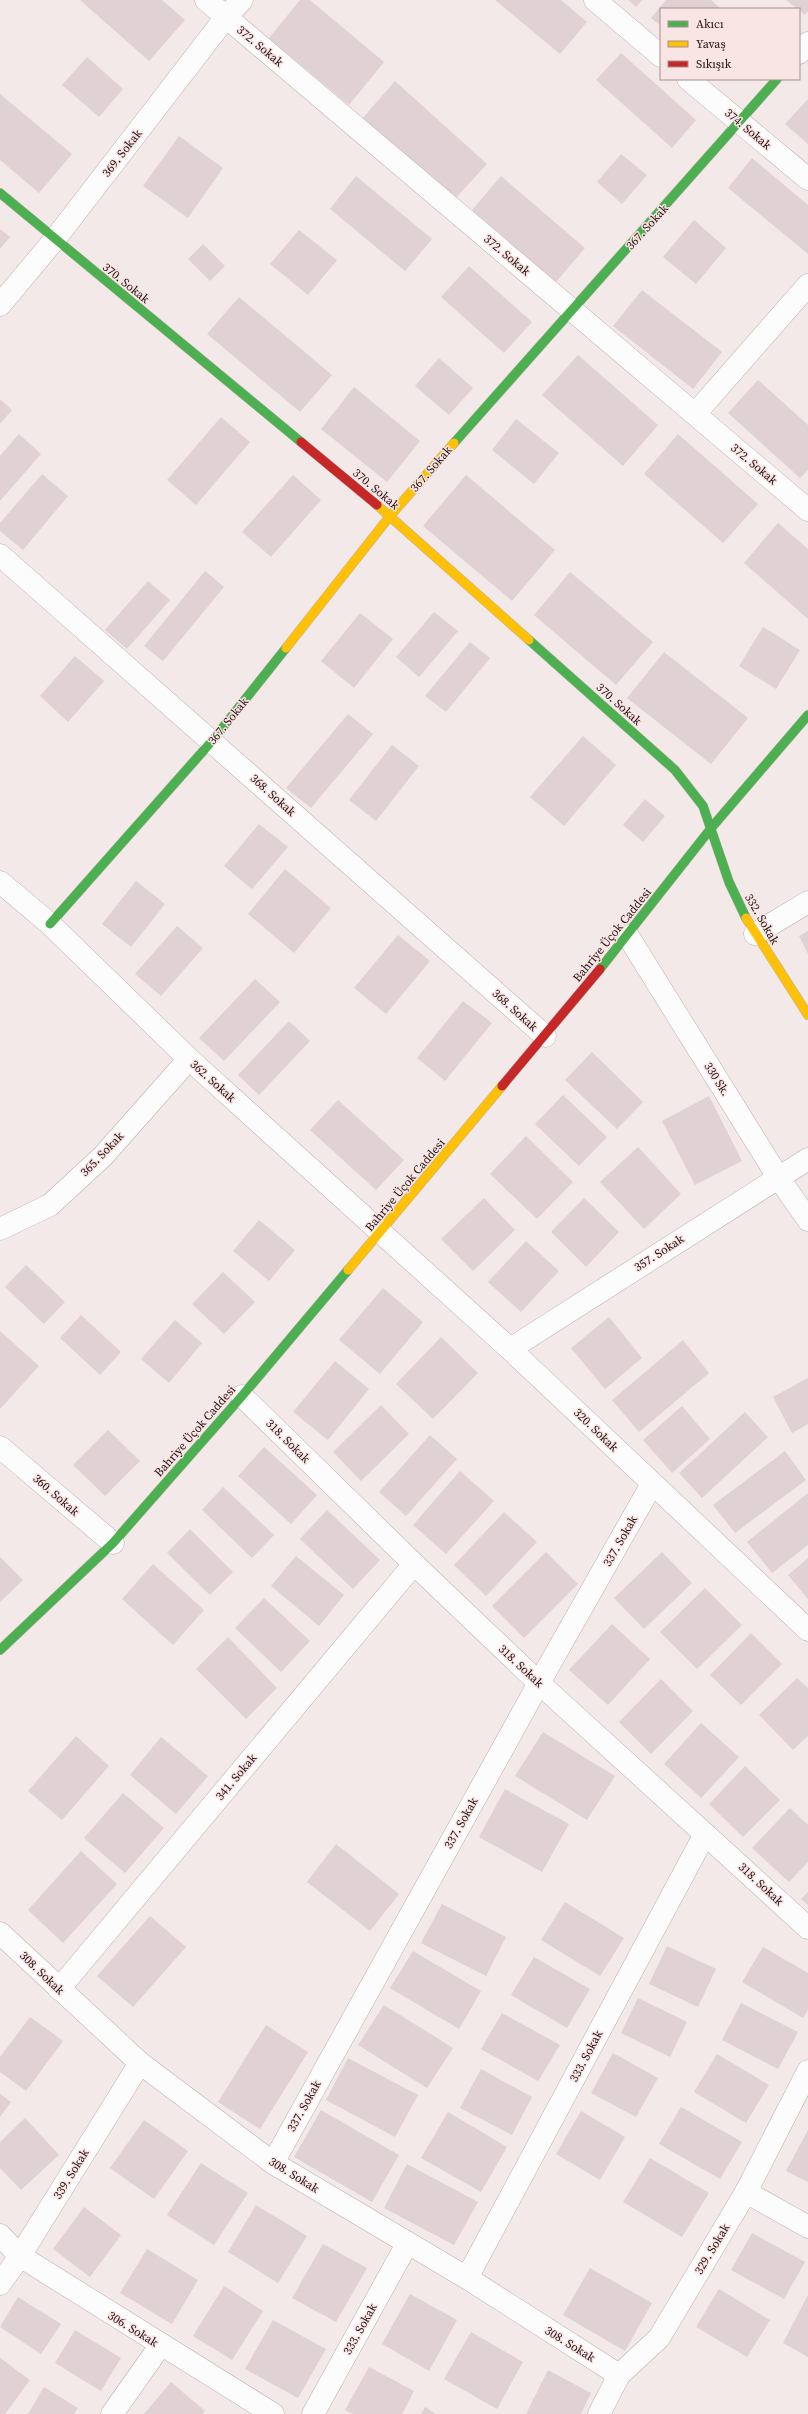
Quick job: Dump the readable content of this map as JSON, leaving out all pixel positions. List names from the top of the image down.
{
  "streets": {
    "street": [
      "372. Sokak",
      "374. Sokak",
      "369. Sokak",
      "367. Sokak",
      "370. Sokak",
      "368. Sokak",
      "332. Sokak",
      "Bahriye Üçok Caddesi",
      "330 Sk.",
      "362. Sokak",
      "365. Sokak",
      "357. Sokak",
      "320. Sokak",
      "318. Sokak",
      "360. Sokak",
      "337. Sokak",
      "341. Sokak",
      "308. Sokak",
      "333. Sokak",
      "339. Sokak",
      "329. Sokak",
      "306. Sokak"
    ]
  },
  "crossings": [
    ["372. Sokak", "369. Sokak"],
    ["372. Sokak", "367. Sokak"],
    ["374. Sokak", "367. Sokak"],
    ["369. Sokak", "370. Sokak"],
    ["367. Sokak", "370. Sokak"],
    ["367. Sokak", "368. Sokak"],
    ["367. Sokak", "362. Sokak"],
    ["370. Sokak", "332. Sokak"],
    ["370. Sokak", "Bahriye Üçok Caddesi"],
    ["368. Sokak", "Bahriye Üçok Caddesi"],
    ["332. Sokak", "Bahriye Üçok Caddesi"],
    ["Bahriye Üçok Caddesi", "330 Sk."],
    ["Bahriye Üçok Caddesi", "362. Sokak"],
    ["Bahriye Üçok Caddesi", "320. Sokak"],
    ["Bahriye Üçok Caddesi", "318. Sokak"],
    ["Bahriye Üçok Caddesi", "360. Sokak"],
    ["330 Sk.", "357. Sokak"],
    ["362. Sokak", "365. Sokak"],
    ["362. Sokak", "320. Sokak"],
    ["357. Sokak", "320. Sokak"],
    ["320. Sokak", "337. Sokak"],
    ["318. Sokak", "337. Sokak"],
    ["318. Sokak", "341. Sokak"],
    ["318. Sokak", "333. Sokak"],
    ["337. Sokak", "308. Sokak"],
    ["341. Sokak", "308. Sokak"],
    ["308. Sokak", "333. Sokak"],
    ["308. Sokak", "339. Sokak"],
    ["308. Sokak", "329. Sokak"],
    ["339. Sokak", "306. Sokak"]
  ],
  "legend": ["Akıcı", "Yavaş", "Sıkışık"]
}
